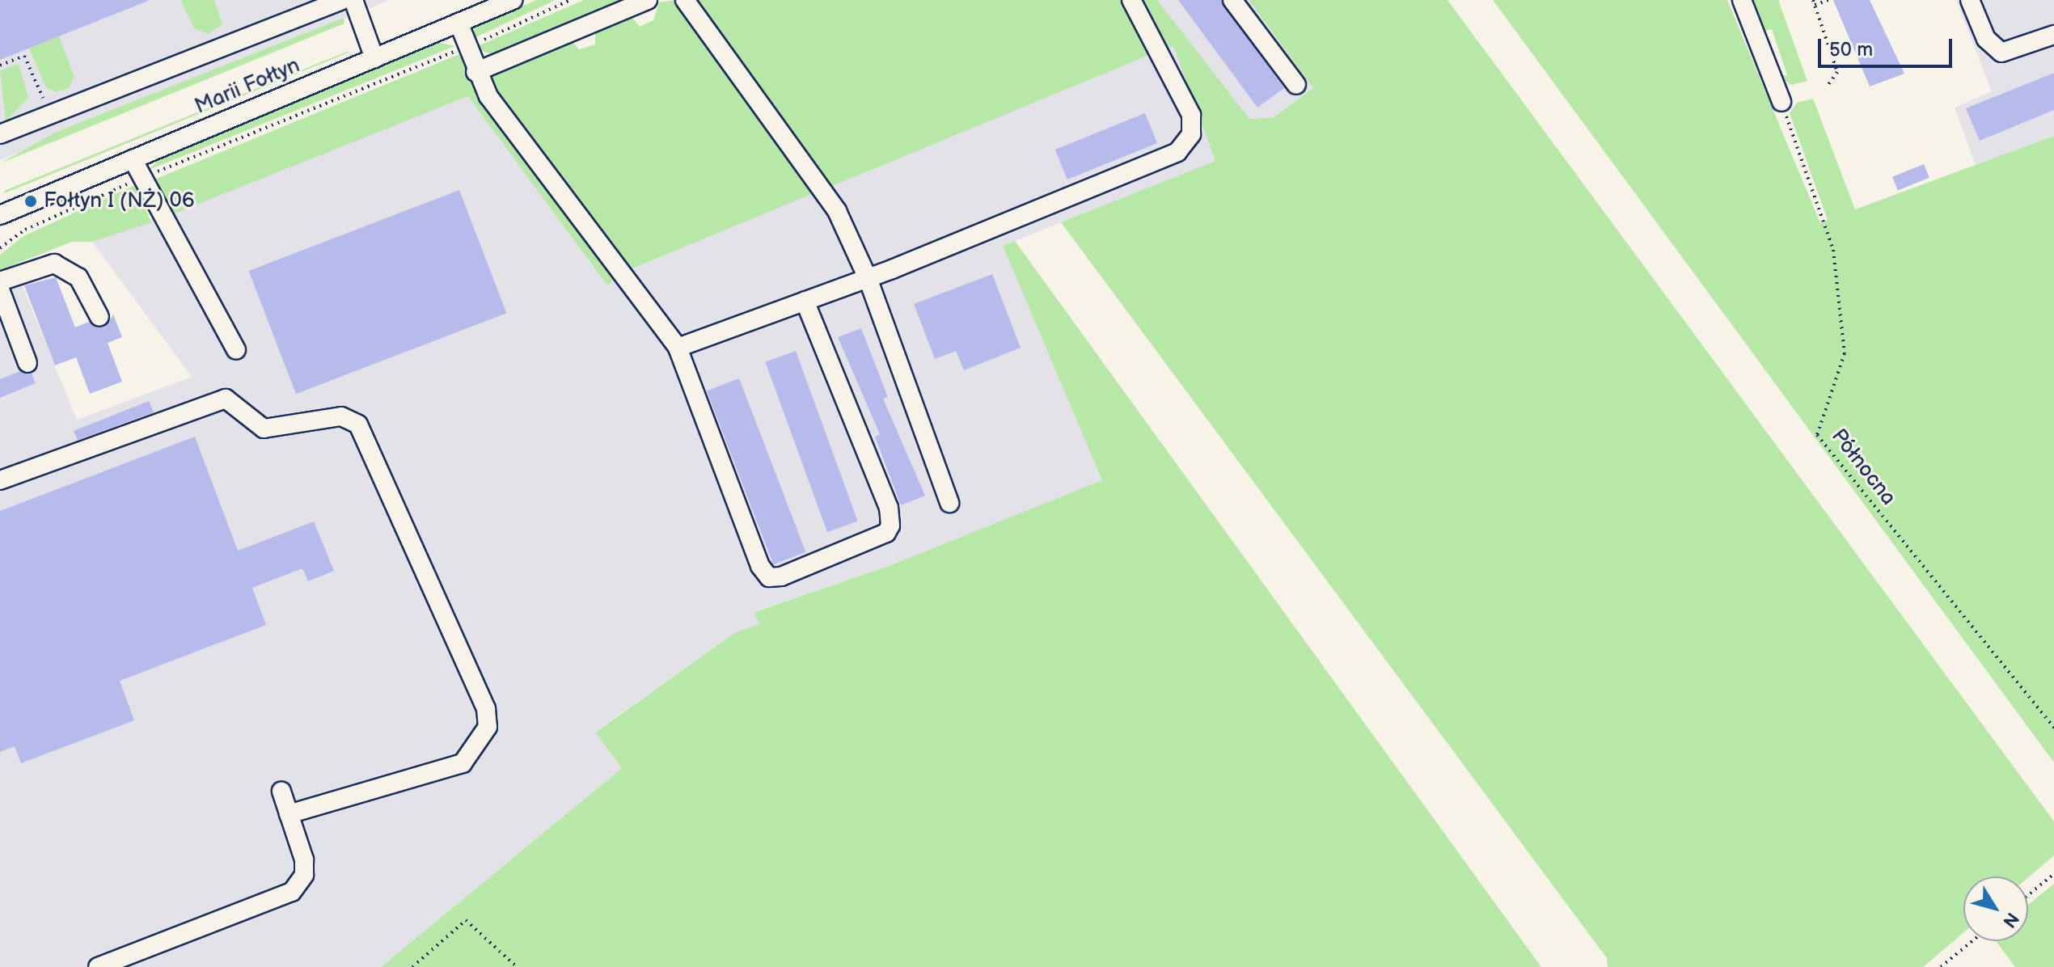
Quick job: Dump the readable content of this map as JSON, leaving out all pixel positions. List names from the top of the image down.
{
  "streets": {
    "street": ["Marii Fołtyn"],
    "path": ["Północna"]
  },
  "places": ["Fołtyn I (NŻ) 06"],
  "scale_bar": "50 m",
  "north": "bottom right"
}
